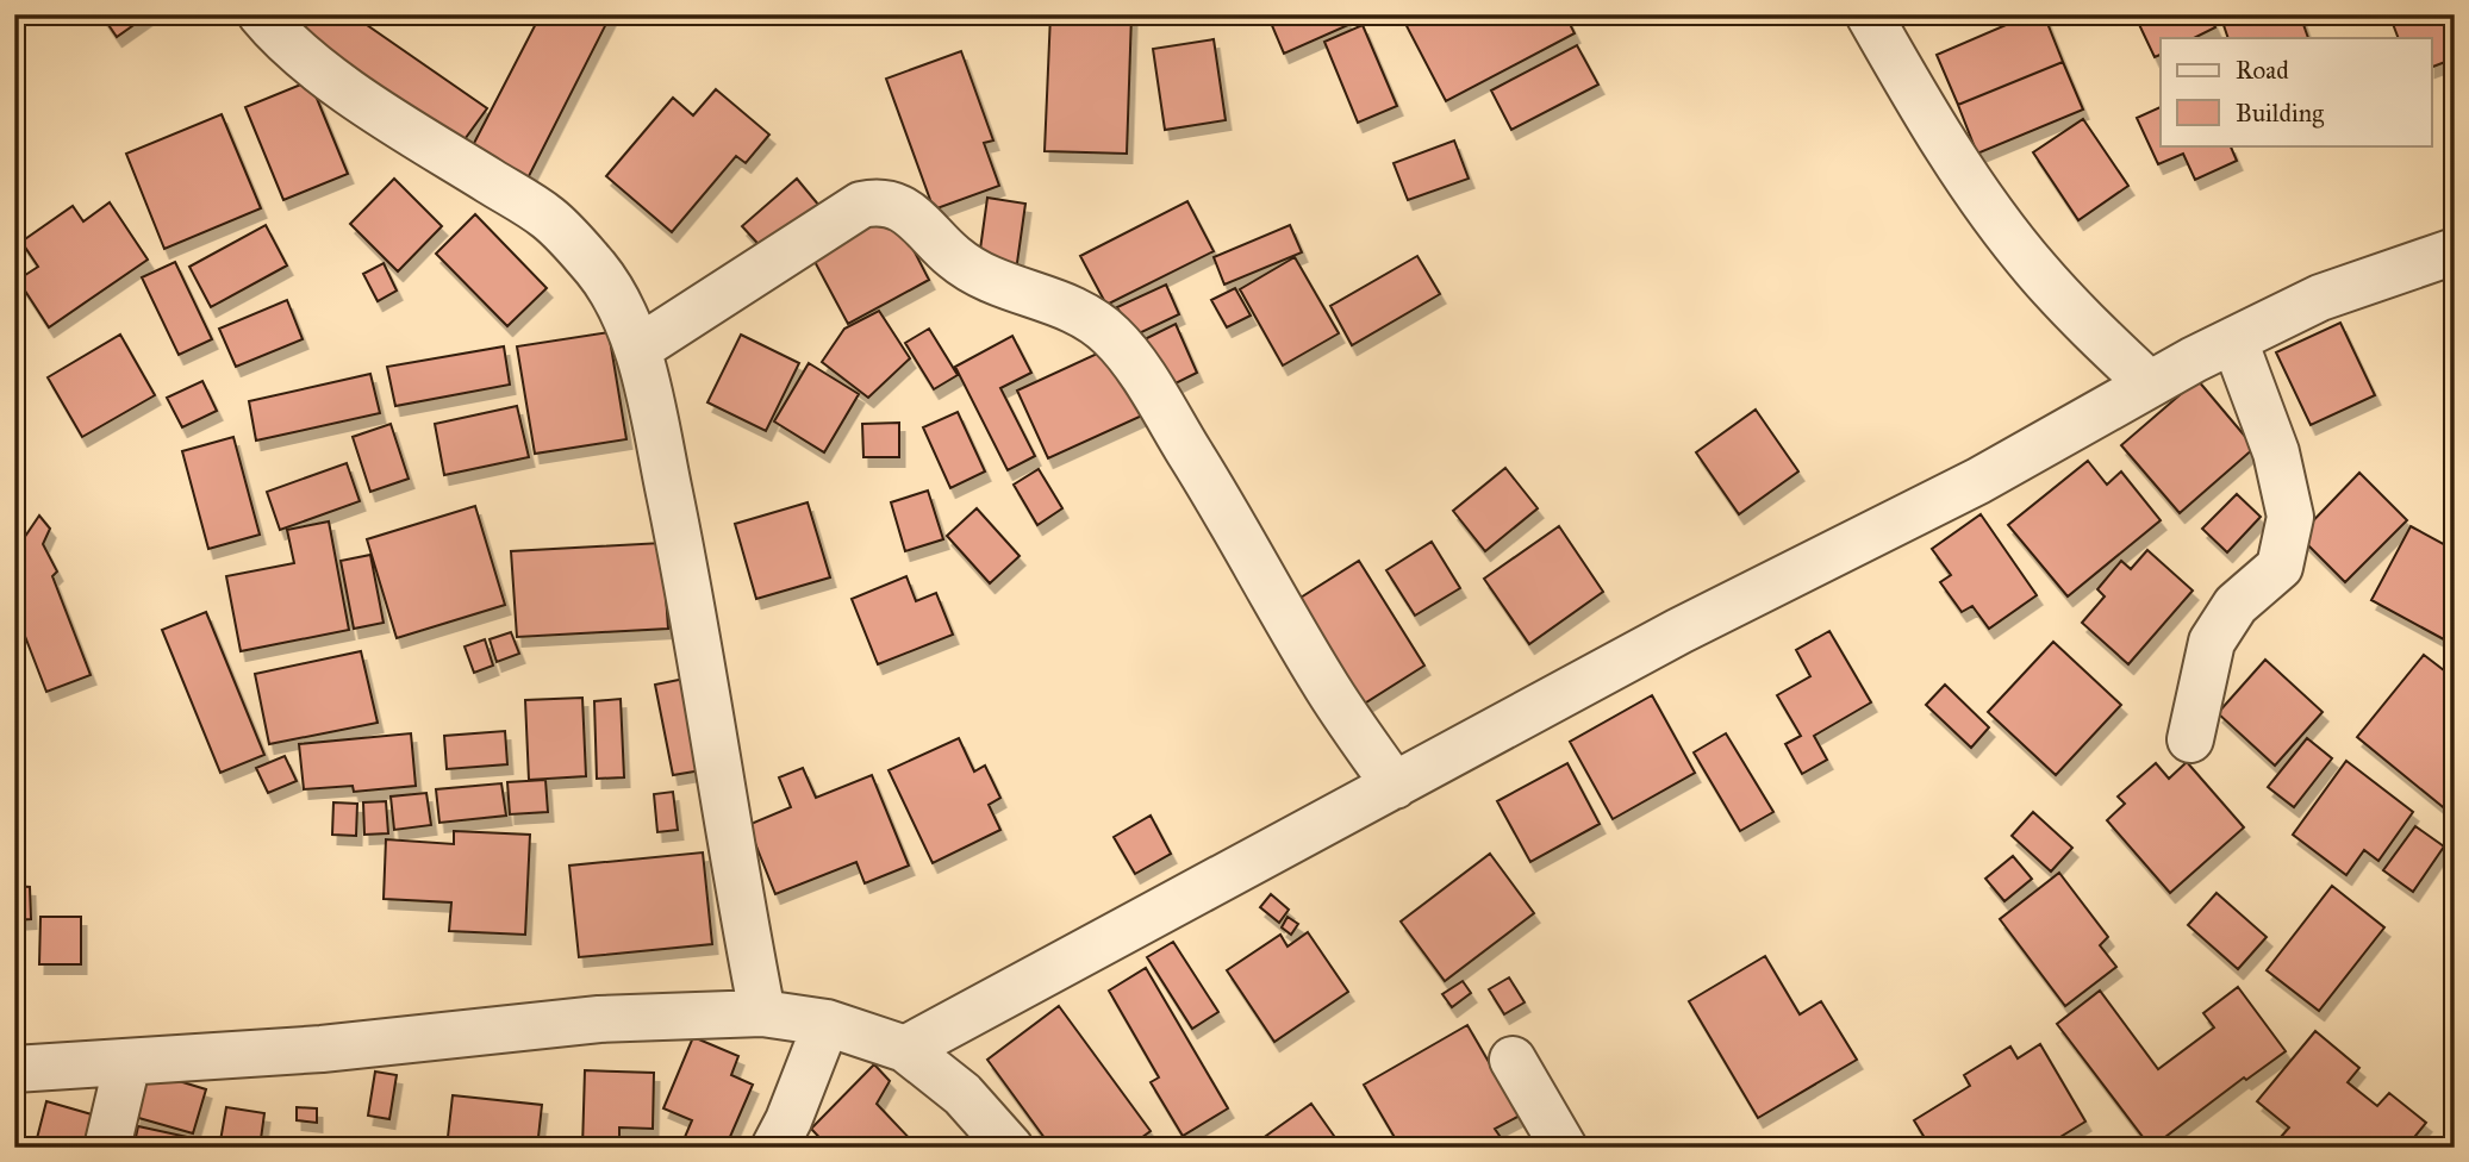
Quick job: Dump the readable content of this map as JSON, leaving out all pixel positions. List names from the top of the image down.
{
  "legend": ["Road", "Building"]
}
